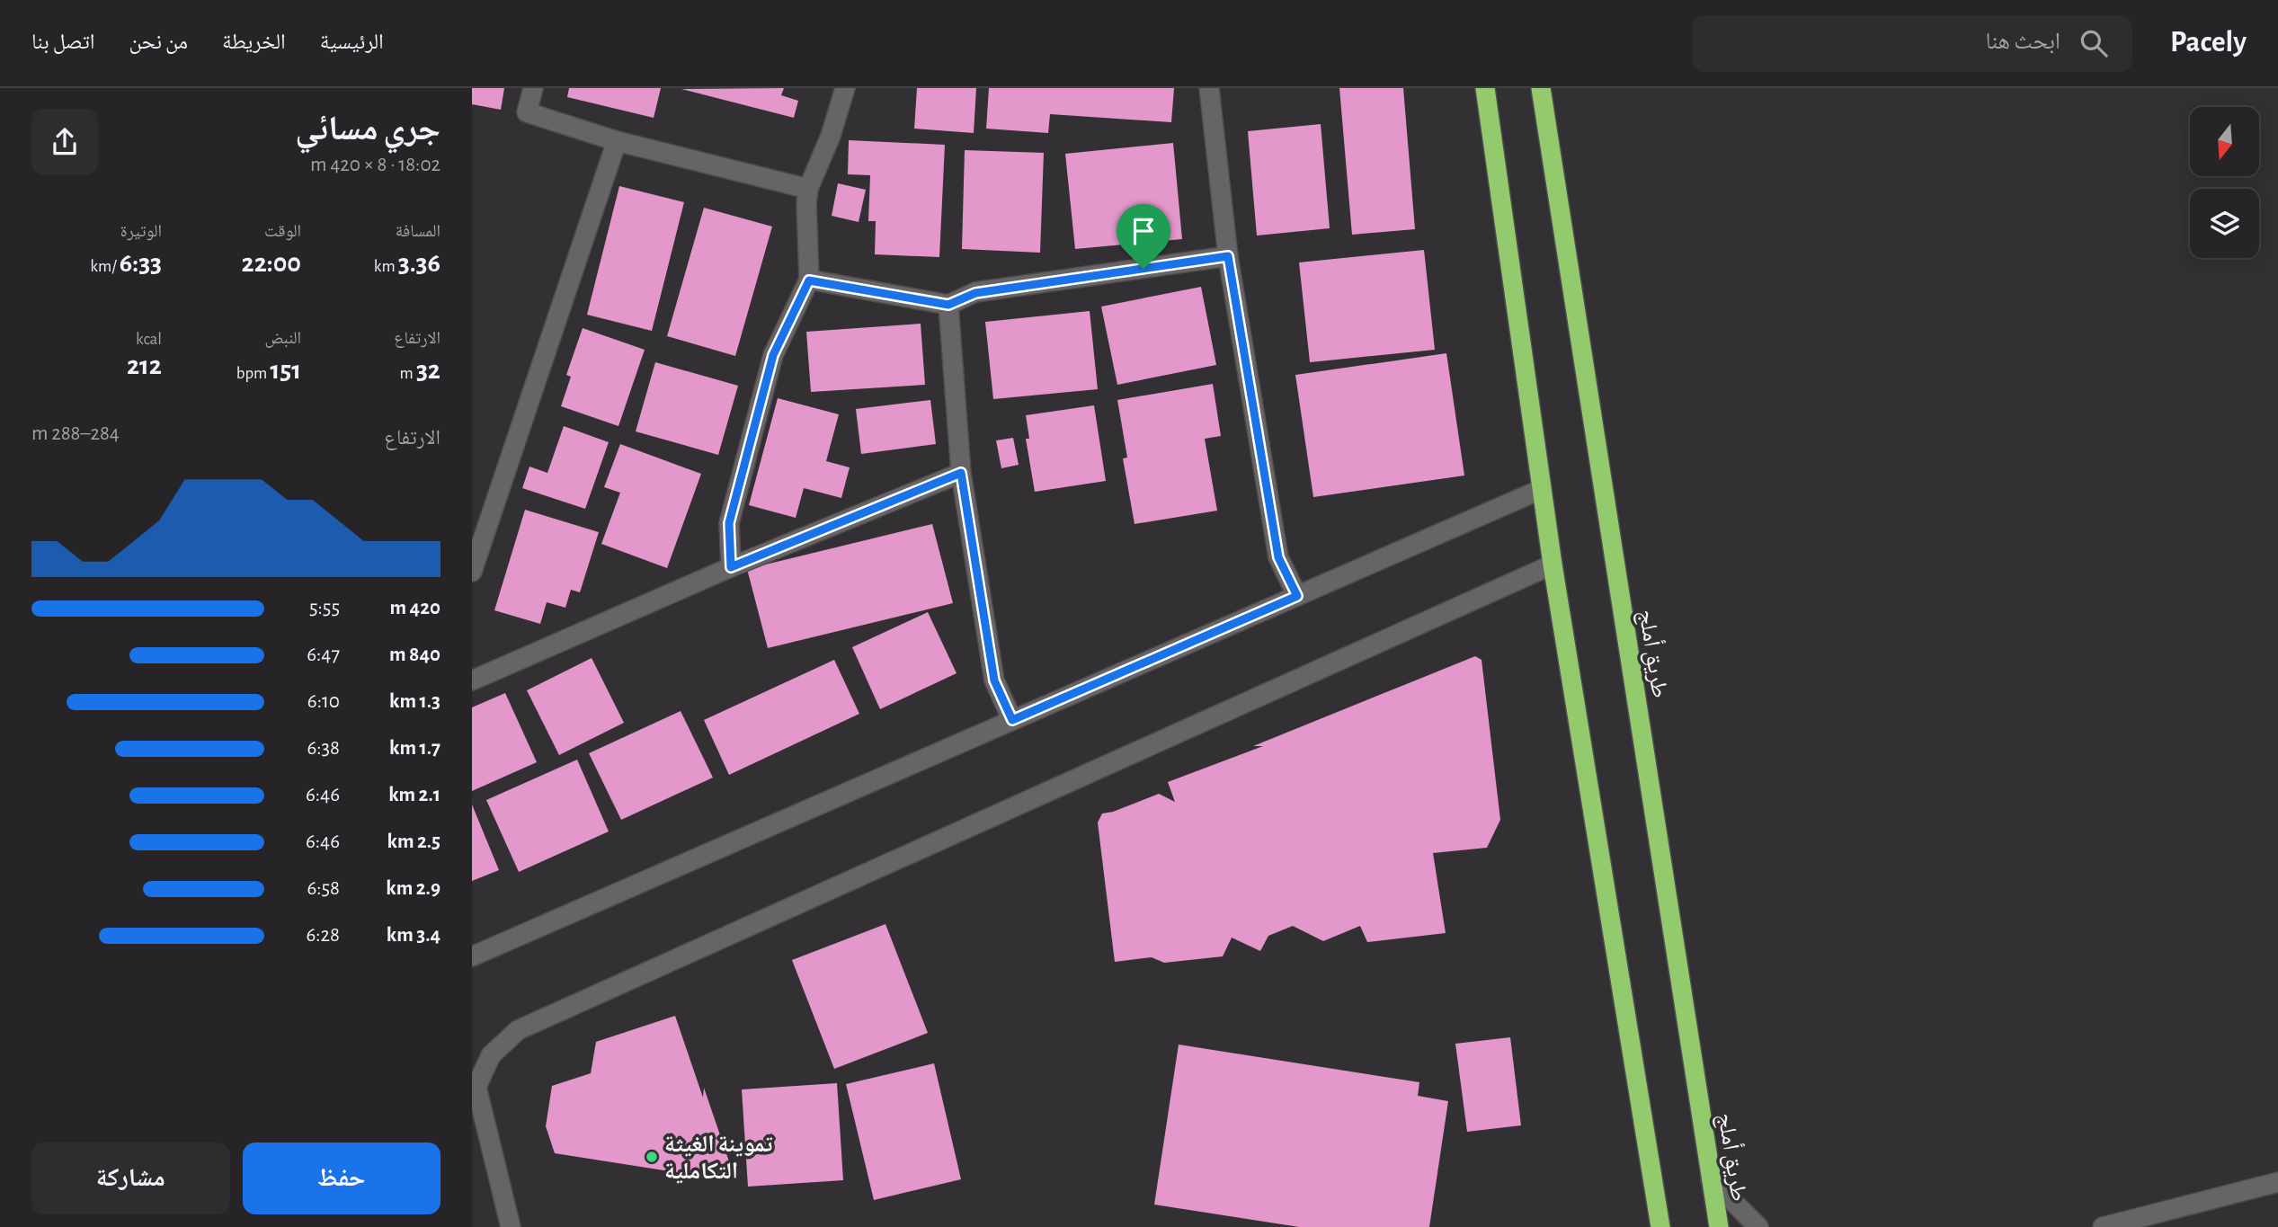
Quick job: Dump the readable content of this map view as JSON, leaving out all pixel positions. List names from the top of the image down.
{
  "streets": {
    "highway": ["طريق أملج"]
  },
  "places": ["تموينة الغيثة التكاملية"],
  "north": "bottom",
  "page": {
    "header": "Pacely",
    "search": "ابحث هنا",
    "nav": [
      "الرئيسية",
      "الخريطة",
      "من نحن",
      "اتصل بنا"
    ],
    "heading": ["جري مسائي", "18:02 · 8 × 420 m"],
    "stats": [
      ["المسافة", "3.36 km"],
      ["الوقت", "22:00"],
      ["الوتيرة", "6:33 /km"],
      ["الارتفاع", "32 m"],
      ["النبض", "151 bpm"],
      ["kcal", "212"]
    ],
    "chart": ["الارتفاع", "284–288 m"],
    "list": [
      {
        "name": "420 m",
        "note": "5:55"
      },
      {
        "name": "840 m",
        "note": "6:47"
      },
      {
        "name": "1.3 km",
        "note": "6:10"
      },
      {
        "name": "1.7 km",
        "note": "6:38"
      },
      {
        "name": "2.1 km",
        "note": "6:46"
      },
      {
        "name": "2.5 km",
        "note": "6:46"
      },
      {
        "name": "2.9 km",
        "note": "6:58"
      },
      {
        "name": "3.4 km",
        "note": "6:28"
      }
    ],
    "buttons": ["حفظ", "مشاركة"]
  }
}
